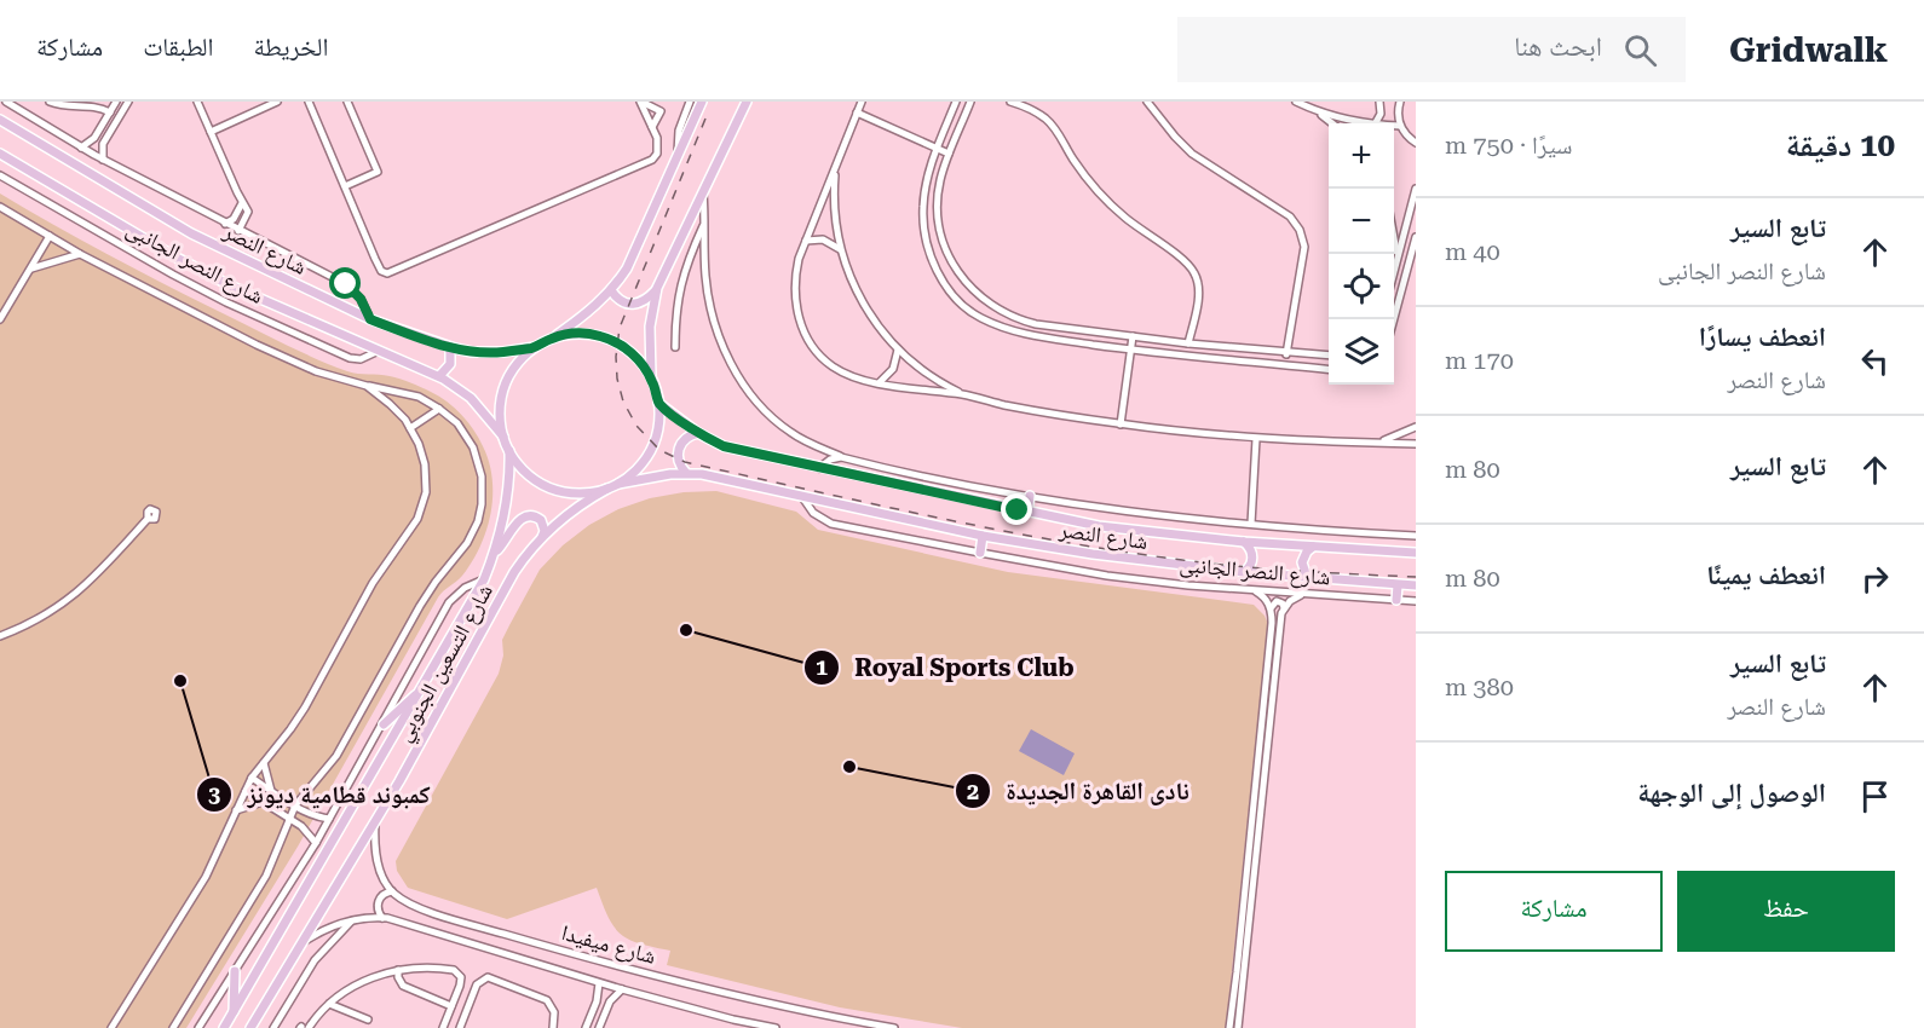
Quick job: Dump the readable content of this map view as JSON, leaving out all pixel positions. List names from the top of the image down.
{
  "streets": {
    "main road": ["شارع النصر", "شارع التسعين الجنوبي"],
    "street": ["شارع النصر الجانبى", "شارع ميفيدا"]
  },
  "crossings": [
    ["شارع النصر", "شارع النصر الجانبى"],
    ["شارع النصر", "شارع التسعين الجنوبي"],
    ["شارع التسعين الجنوبي", "شارع ميفيدا"]
  ],
  "places": ["Royal Sports Club", "كمبوند قطامية ديونز", "نادى القاهرة الجديدة"],
  "page": {
    "header": "Gridwalk",
    "search": "ابحث هنا",
    "nav": ["الخريطة", "الطبقات", "مشاركة"],
    "heading": ["10 دقيقة", "سيرًا · 750 m"],
    "map_buttons": ["+", "−"],
    "list": [
      ["تابع السير", "شارع النصر الجانبى", "40 m"],
      ["انعطف يسارًا", "شارع النصر", "170 m"],
      ["تابع السير", "80 m"],
      ["انعطف يمينًا", "80 m"],
      ["تابع السير", "شارع النصر", "380 m"],
      "الوصول إلى الوجهة"
    ],
    "buttons": ["حفظ", "مشاركة"]
  }
}
